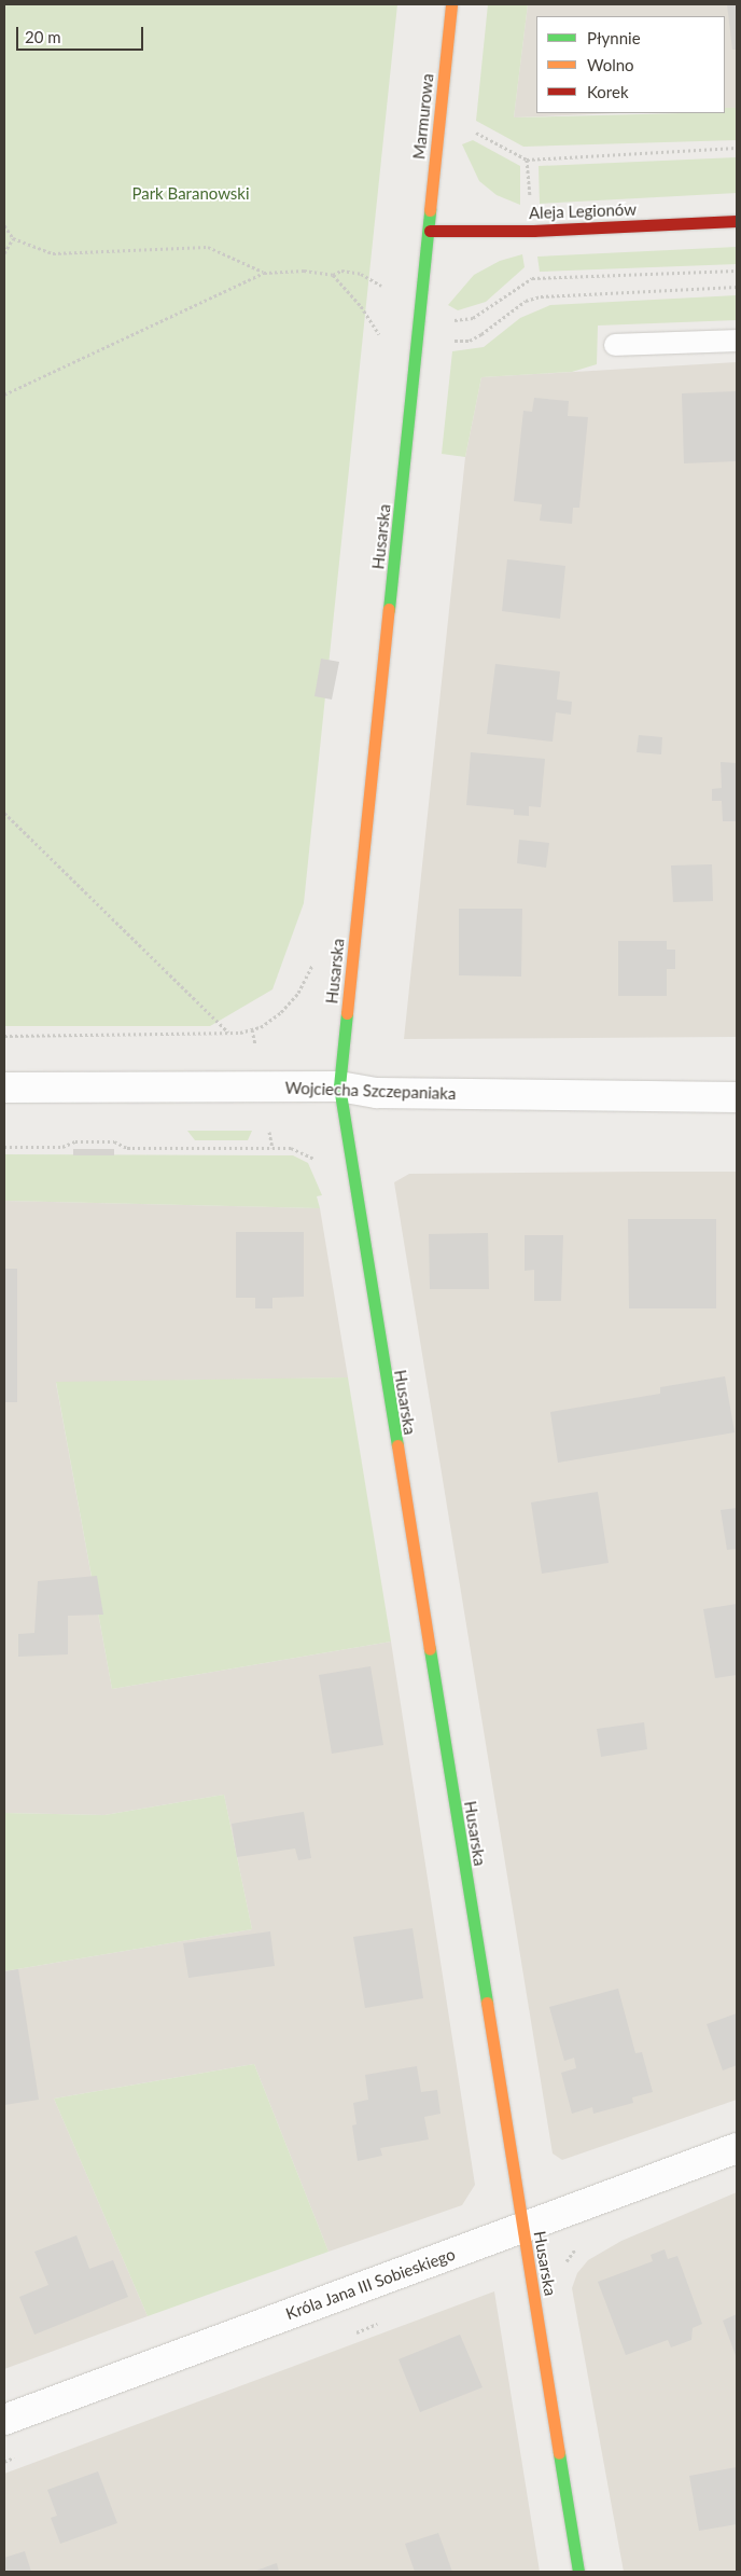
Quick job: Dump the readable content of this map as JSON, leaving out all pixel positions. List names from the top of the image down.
{
  "streets": {
    "main road": ["Marmurowa", "Aleja Legionów", "Husarska"],
    "street": ["Wojciecha Szczepaniaka", "Króla Jana III Sobieskiego"]
  },
  "crossings": [
    ["Marmurowa", "Aleja Legionów"],
    ["Marmurowa", "Husarska"],
    ["Aleja Legionów", "Husarska"],
    ["Husarska", "Wojciecha Szczepaniaka"],
    ["Husarska", "Króla Jana III Sobieskiego"]
  ],
  "parks": ["Park Baranowski"],
  "legend": ["Płynnie", "Wolno", "Korek"],
  "scale_bar": "20 m"
}
